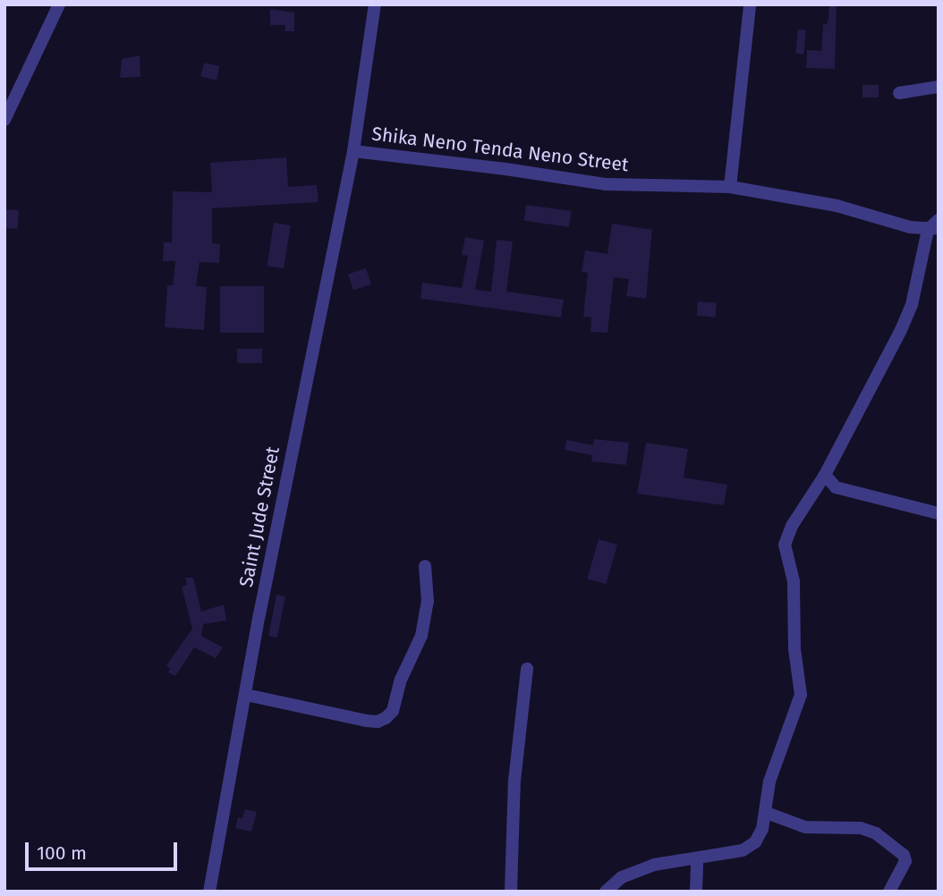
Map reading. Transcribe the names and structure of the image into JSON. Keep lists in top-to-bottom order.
{
  "streets": {
    "street": ["Shika Neno Tenda Neno Street", "Saint Jude Street"]
  },
  "crossings": [
    ["Shika Neno Tenda Neno Street", "Saint Jude Street"]
  ],
  "scale_bar": "100 m"
}
